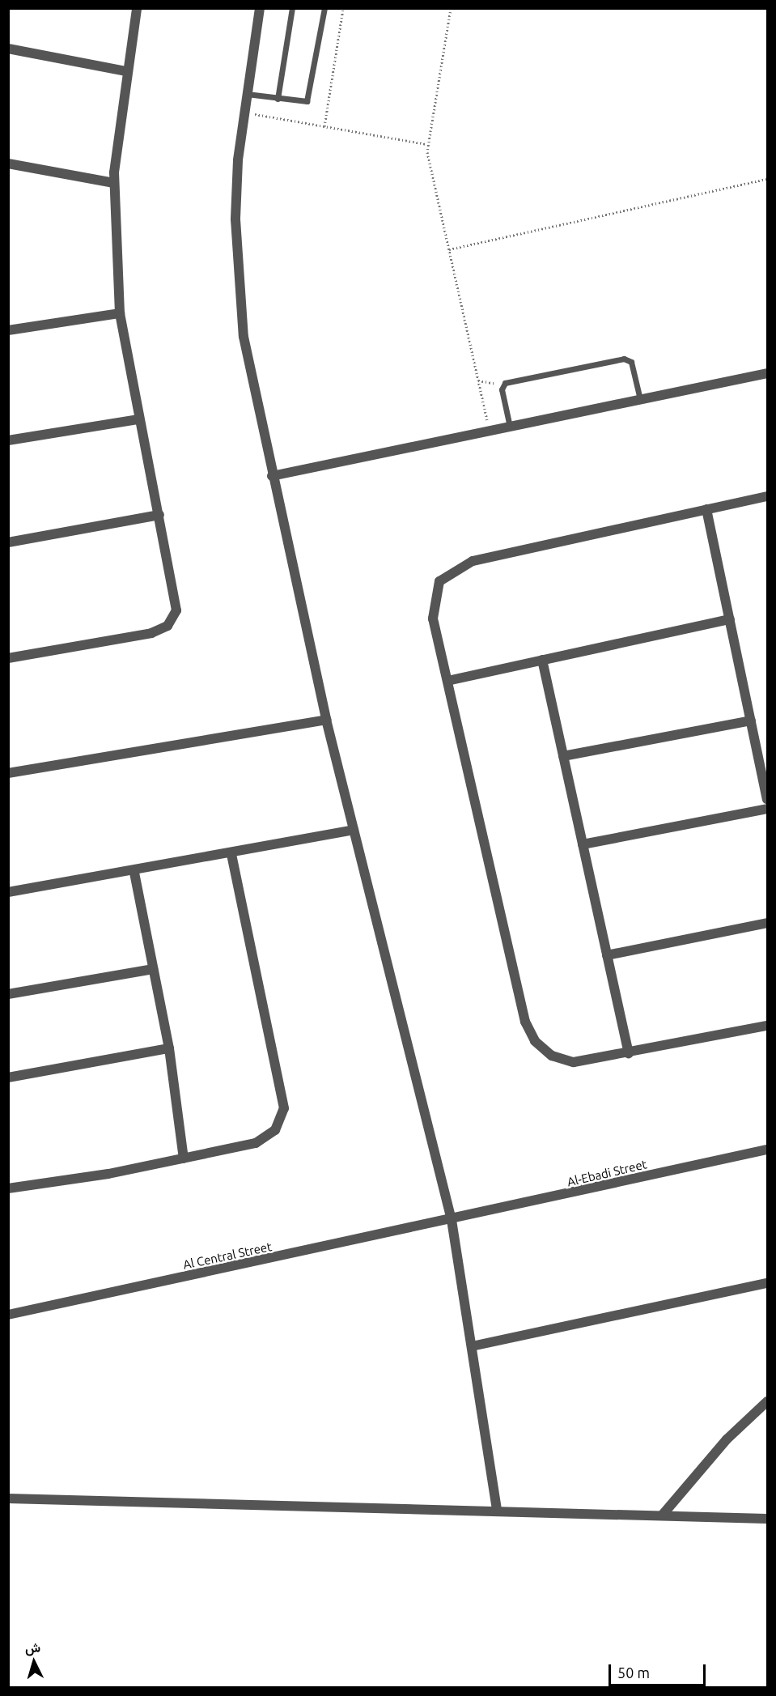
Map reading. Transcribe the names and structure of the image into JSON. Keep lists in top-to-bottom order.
{
  "streets": {
    "street": ["Al-Ebadi Street", "Al Central Street"]
  },
  "crossings": [
    ["Al-Ebadi Street", "Al Central Street"]
  ],
  "scale_bar": "50 m",
  "north": "top"
}
